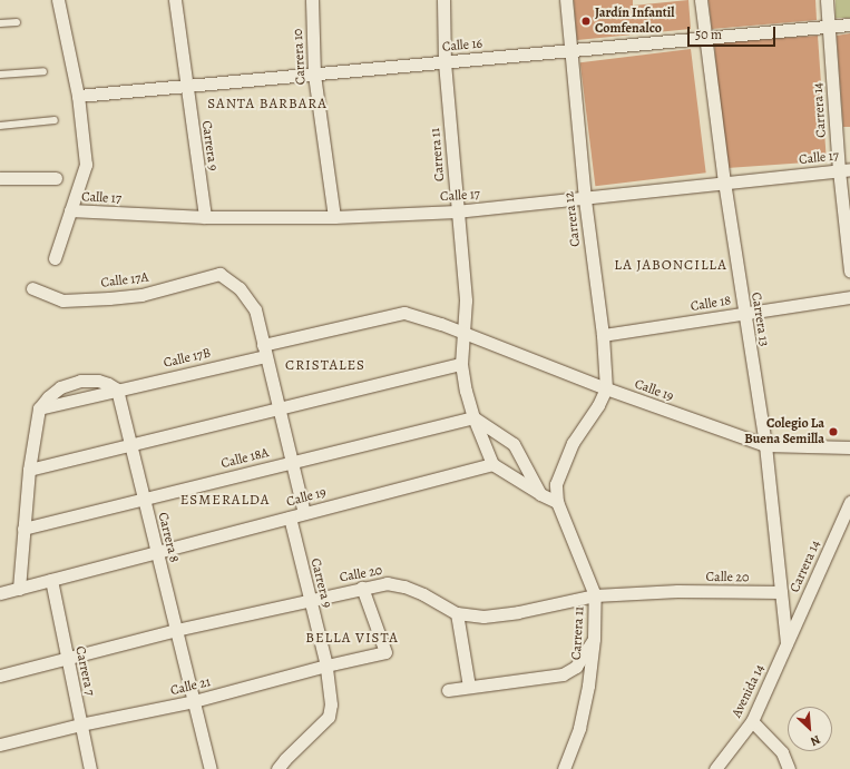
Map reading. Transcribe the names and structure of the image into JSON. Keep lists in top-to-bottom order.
{
  "streets": {
    "street": [
      "Calle 16",
      "Carrera 10",
      "Carrera 14",
      "Carrera 9",
      "Carrera 11",
      "Calle 17",
      "Carrera 12",
      "Calle 17A",
      "Calle 18",
      "Carrera 13",
      "Calle 17B",
      "Calle 19",
      "Calle 18A",
      "Carrera 8",
      "Calle 20",
      "Carrera 7",
      "Calle 21",
      "Avenida 14"
    ]
  },
  "crossings": [
    ["Calle 16", "Carrera 10"],
    ["Calle 16", "Carrera 14"],
    ["Calle 16", "Carrera 9"],
    ["Calle 16", "Carrera 11"],
    ["Calle 16", "Carrera 12"],
    ["Calle 16", "Carrera 13"],
    ["Carrera 10", "Calle 17"],
    ["Carrera 14", "Calle 17"],
    ["Carrera 14", "Carrera 13"],
    ["Carrera 14", "Avenida 14"],
    ["Carrera 9", "Calle 17"],
    ["Carrera 9", "Calle 19"],
    ["Carrera 9", "Calle 20"],
    ["Carrera 9", "Calle 21"],
    ["Carrera 11", "Calle 17"],
    ["Carrera 11", "Calle 19"],
    ["Carrera 11", "Calle 18A"],
    ["Carrera 11", "Calle 20"],
    ["Calle 17", "Carrera 12"],
    ["Calle 17", "Carrera 13"],
    ["Carrera 12", "Calle 18"],
    ["Carrera 12", "Calle 19"],
    ["Calle 17A", "Calle 17B"],
    ["Calle 18", "Carrera 13"],
    ["Carrera 13", "Calle 19"],
    ["Carrera 13", "Calle 20"],
    ["Carrera 13", "Avenida 14"],
    ["Calle 17B", "Calle 19"],
    ["Calle 17B", "Carrera 8"],
    ["Calle 19", "Carrera 8"],
    ["Calle 19", "Carrera 7"],
    ["Calle 18A", "Carrera 8"],
    ["Carrera 8", "Calle 20"],
    ["Carrera 8", "Calle 21"],
    ["Calle 20", "Carrera 7"],
    ["Calle 20", "Calle 21"],
    ["Carrera 7", "Calle 21"]
  ],
  "districts": [
    "SANTA BARBARA",
    "LA JABONCILLA",
    "CRISTALES",
    "ESMERALDA",
    "BELLA VISTA"
  ],
  "places": ["Jardín Infantil Comfenalco", "Colegio La Buena Semilla"],
  "scale_bar": "50 m",
  "north": "bottom right"
}
